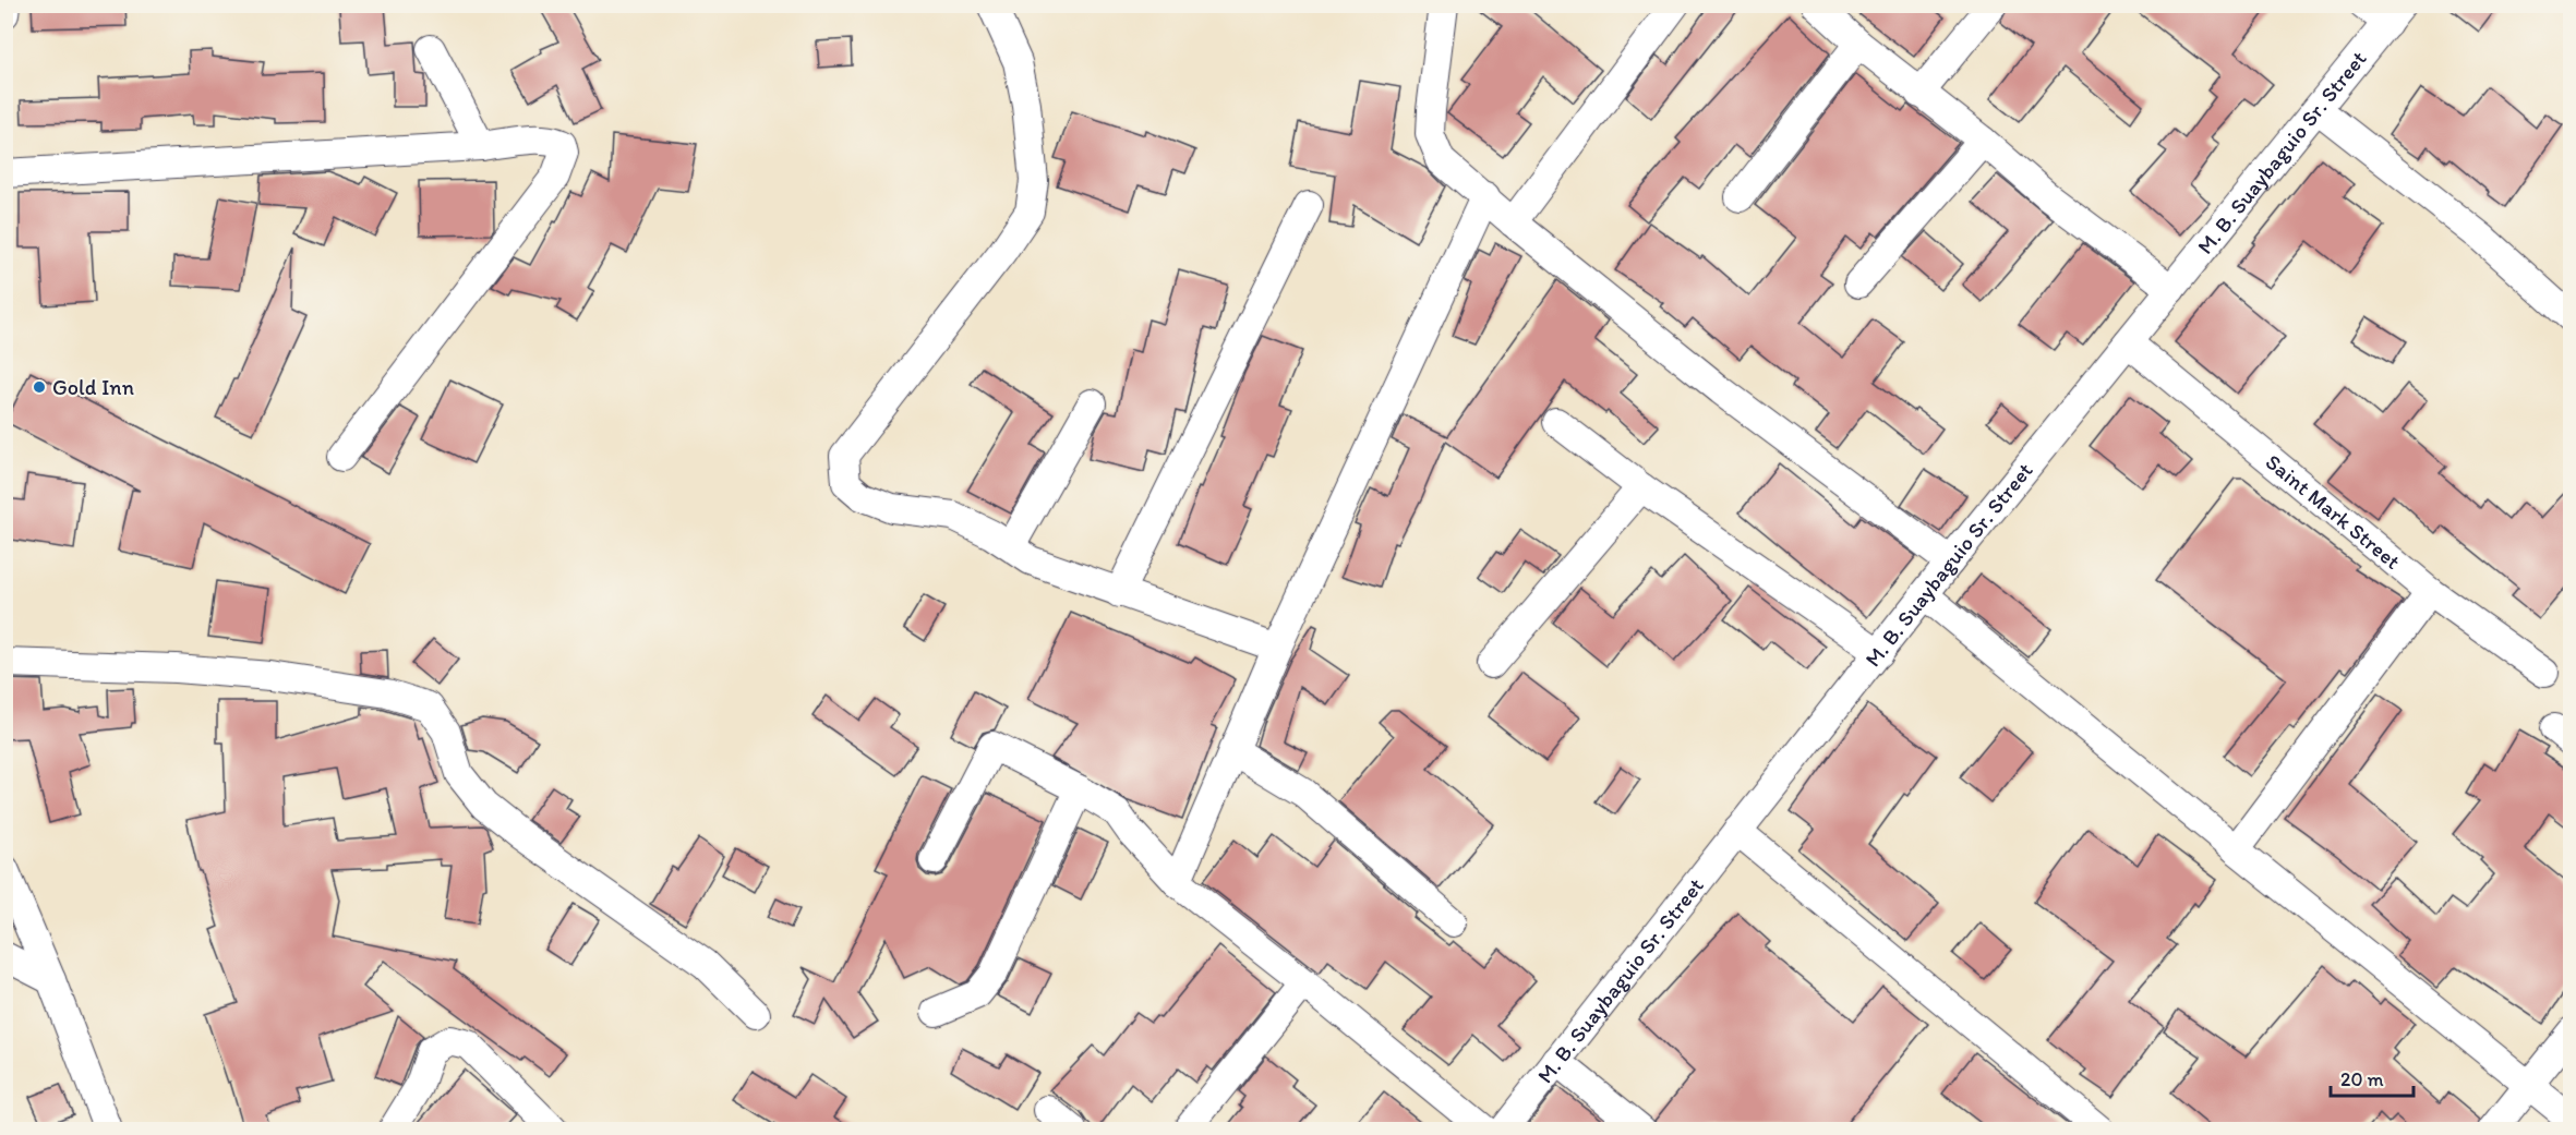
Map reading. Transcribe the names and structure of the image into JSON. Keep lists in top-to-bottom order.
{
  "streets": {
    "street": ["M. B. Suaybaguio Sr. Street", "Saint Mark Street"]
  },
  "crossings": [
    ["M. B. Suaybaguio Sr. Street", "Saint Mark Street"]
  ],
  "places": ["Gold Inn"],
  "scale_bar": "20 m"
}
